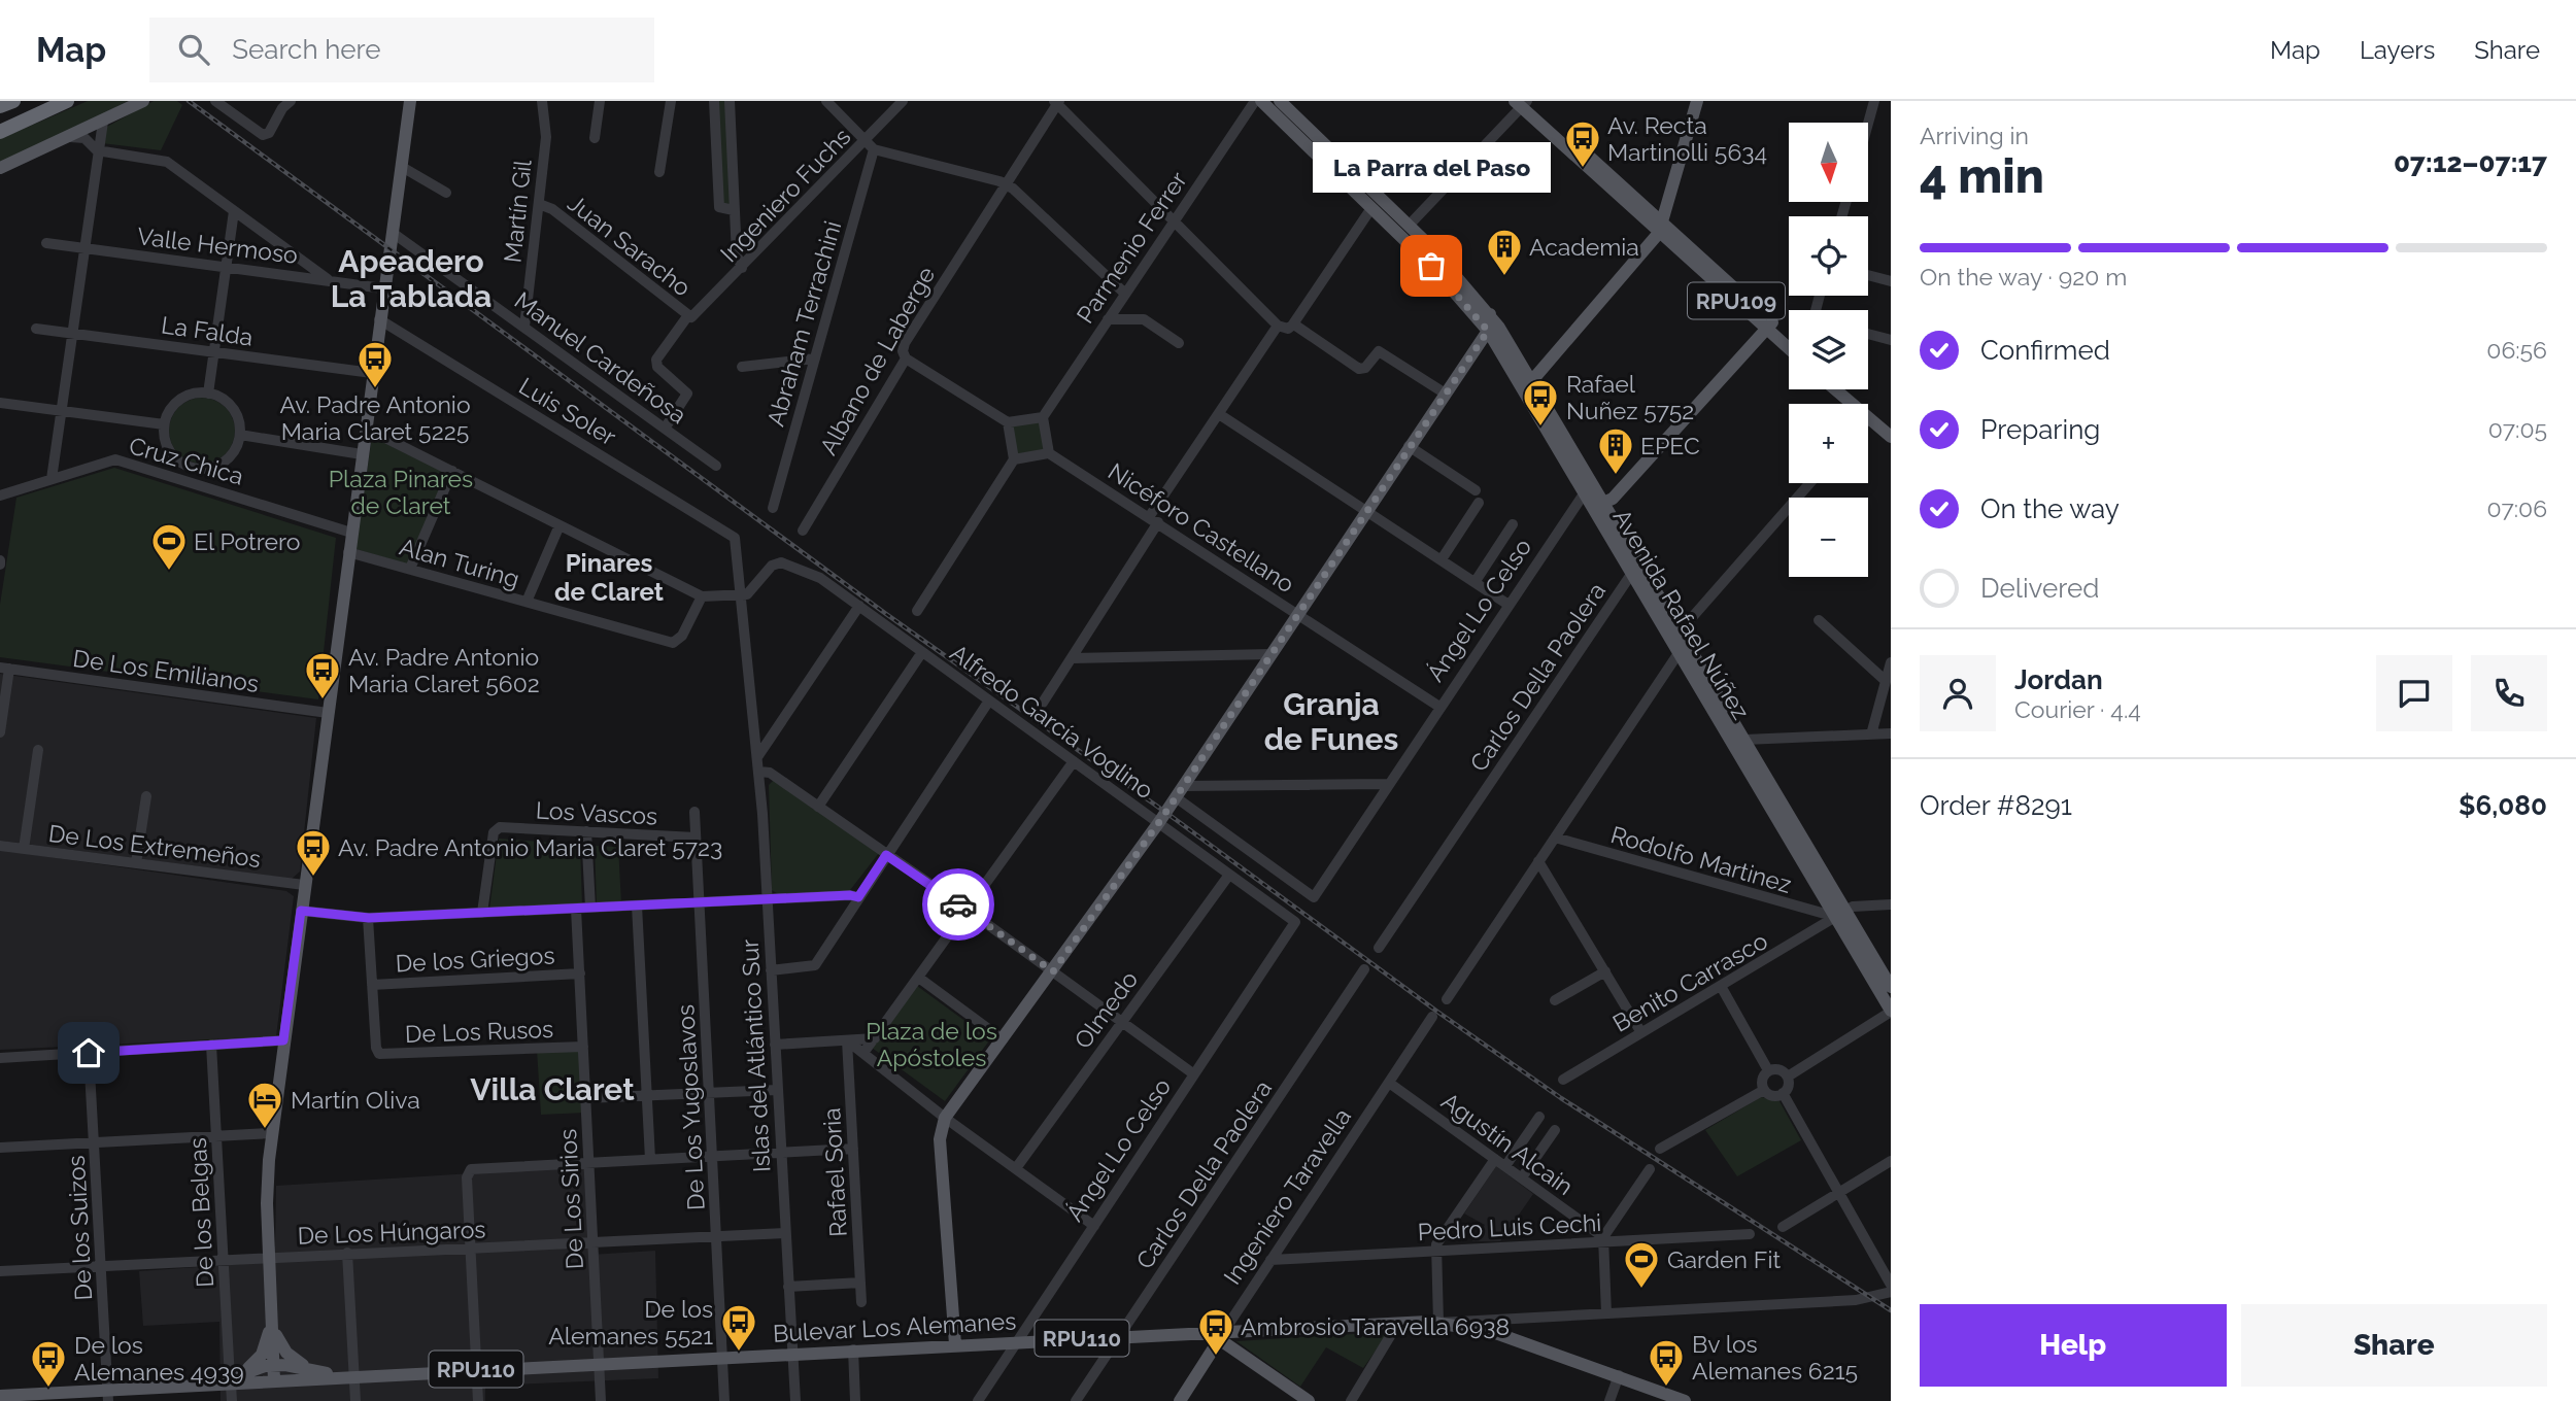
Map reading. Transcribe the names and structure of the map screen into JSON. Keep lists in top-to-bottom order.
{
  "streets": {
    "main road": [
      "RPU109",
      "Avenida Rafael Núñez",
      "Ingeniero Taravella",
      "Bulevar Los Alemanes",
      "RPU110"
    ],
    "street": [
      "Ingeniero Fuchs",
      "Martín Gil",
      "Valle Hermoso",
      "Juan Saracho",
      "Parmenio Ferrer",
      "Abraham Terrachini",
      "La Falda",
      "Manuel Cardeñosa",
      "Albano de Laberge",
      "Luis Soler",
      "Cruz Chica",
      "Nicéforo Castellano",
      "Alan Turing",
      "Ángel Lo Celso",
      "De Los Emilianos",
      "Carlos Della Paolera",
      "Alfredo García Voglino",
      "Los Vascos",
      "De Los Extremeños",
      "Rodolfo Martinez",
      "De los Griegos",
      "Benito Carrasco",
      "Olmedo",
      "De Los Rusos",
      "Islas del Atlántico Sur",
      "De Los Yugoslavos",
      "Agustín Alcain",
      "Rafael Soria",
      "De Los Sirios",
      "De los Belgas",
      "Pedro Luis Cechi",
      "De los Suizos",
      "De Los Húngaros"
    ]
  },
  "crossings": [
    ["Ingeniero Fuchs", "Juan Saracho"],
    ["Ingeniero Fuchs", "Manuel Cardeñosa"],
    ["Martín Gil", "Juan Saracho"],
    ["Martín Gil", "Manuel Cardeñosa"],
    ["Luis Soler", "Islas del Atlántico Sur"],
    ["Nicéforo Castellano", "Ángel Lo Celso"],
    ["Ángel Lo Celso", "Avenida Rafael Núñez"],
    ["Ángel Lo Celso", "Alfredo García Voglino"],
    ["Ángel Lo Celso", "Bulevar Los Alemanes"],
    ["Avenida Rafael Núñez", "Carlos Della Paolera"],
    ["Avenida Rafael Núñez", "Rodolfo Martinez"],
    ["Avenida Rafael Núñez", "Benito Carrasco"],
    ["Carlos Della Paolera", "Bulevar Los Alemanes"],
    ["Alfredo García Voglino", "Olmedo"],
    ["Alfredo García Voglino", "Islas del Atlántico Sur"],
    ["Los Vascos", "De Los Yugoslavos"],
    ["Rodolfo Martinez", "Benito Carrasco"],
    ["De los Griegos", "De Los Rusos"],
    ["De los Griegos", "De Los Sirios"],
    ["De Los Rusos", "De Los Sirios"],
    ["Islas del Atlántico Sur", "De Los Húngaros"],
    ["Islas del Atlántico Sur", "Bulevar Los Alemanes"],
    ["De Los Yugoslavos", "De Los Húngaros"],
    ["De Los Yugoslavos", "Bulevar Los Alemanes"],
    ["Agustín Alcain", "Ingeniero Taravella"],
    ["Agustín Alcain", "Pedro Luis Cechi"],
    ["Ingeniero Taravella", "Pedro Luis Cechi"],
    ["Ingeniero Taravella", "Bulevar Los Alemanes"],
    ["De Los Sirios", "De Los Húngaros"],
    ["De Los Sirios", "Bulevar Los Alemanes"],
    ["De los Belgas", "De Los Húngaros"],
    ["De los Belgas", "Bulevar Los Alemanes"],
    ["De los Suizos", "De Los Húngaros"],
    ["De los Suizos", "Bulevar Los Alemanes"]
  ],
  "districts": [
    "Apeadero La Tablada",
    "Pinares de Claret",
    "Granja de Funes",
    "Villa Claret"
  ],
  "parks": ["Plaza Pinares de Claret", "Plaza de los Apóstoles"],
  "places": {
    "bus stop": [
      "Av. Recta Martinolli 5634",
      "Av. Padre Antonio Maria Claret 5225",
      "Rafael Nuñez 5752",
      "Av. Padre Antonio Maria Claret 5602",
      "Av. Padre Antonio Maria Claret 5723",
      "De los Alemanes 5521",
      "Ambrosio Taravella 6938",
      "Bv los Alemanes 6215",
      "De los Alemanes 4939"
    ],
    "other": ["La Parra del Paso"],
    "building": ["Academia", "EPEC"],
    "sports": ["El Potrero", "Garden Fit"],
    "hotel": ["Martín Oliva"]
  },
  "north": "bottom",
  "page": {
    "header": "Map",
    "search": "Search here",
    "nav": ["Map", "Layers", "Share"],
    "heading": ["4 min", "Arriving in", "07:12–07:17"],
    "panel": [
      "Jordan",
      "Courier · 4.4",
      "Order #8291",
      "$6,080"
    ],
    "map_buttons": ["+", "−"],
    "bubble": "La Parra del Paso",
    "bar": "On the way · 920 m",
    "list": [
      ["Confirmed", "06:56"],
      ["Preparing", "07:05"],
      ["On the way", "07:06"],
      "Delivered"
    ],
    "buttons": ["Help", "Share"]
  }
}
